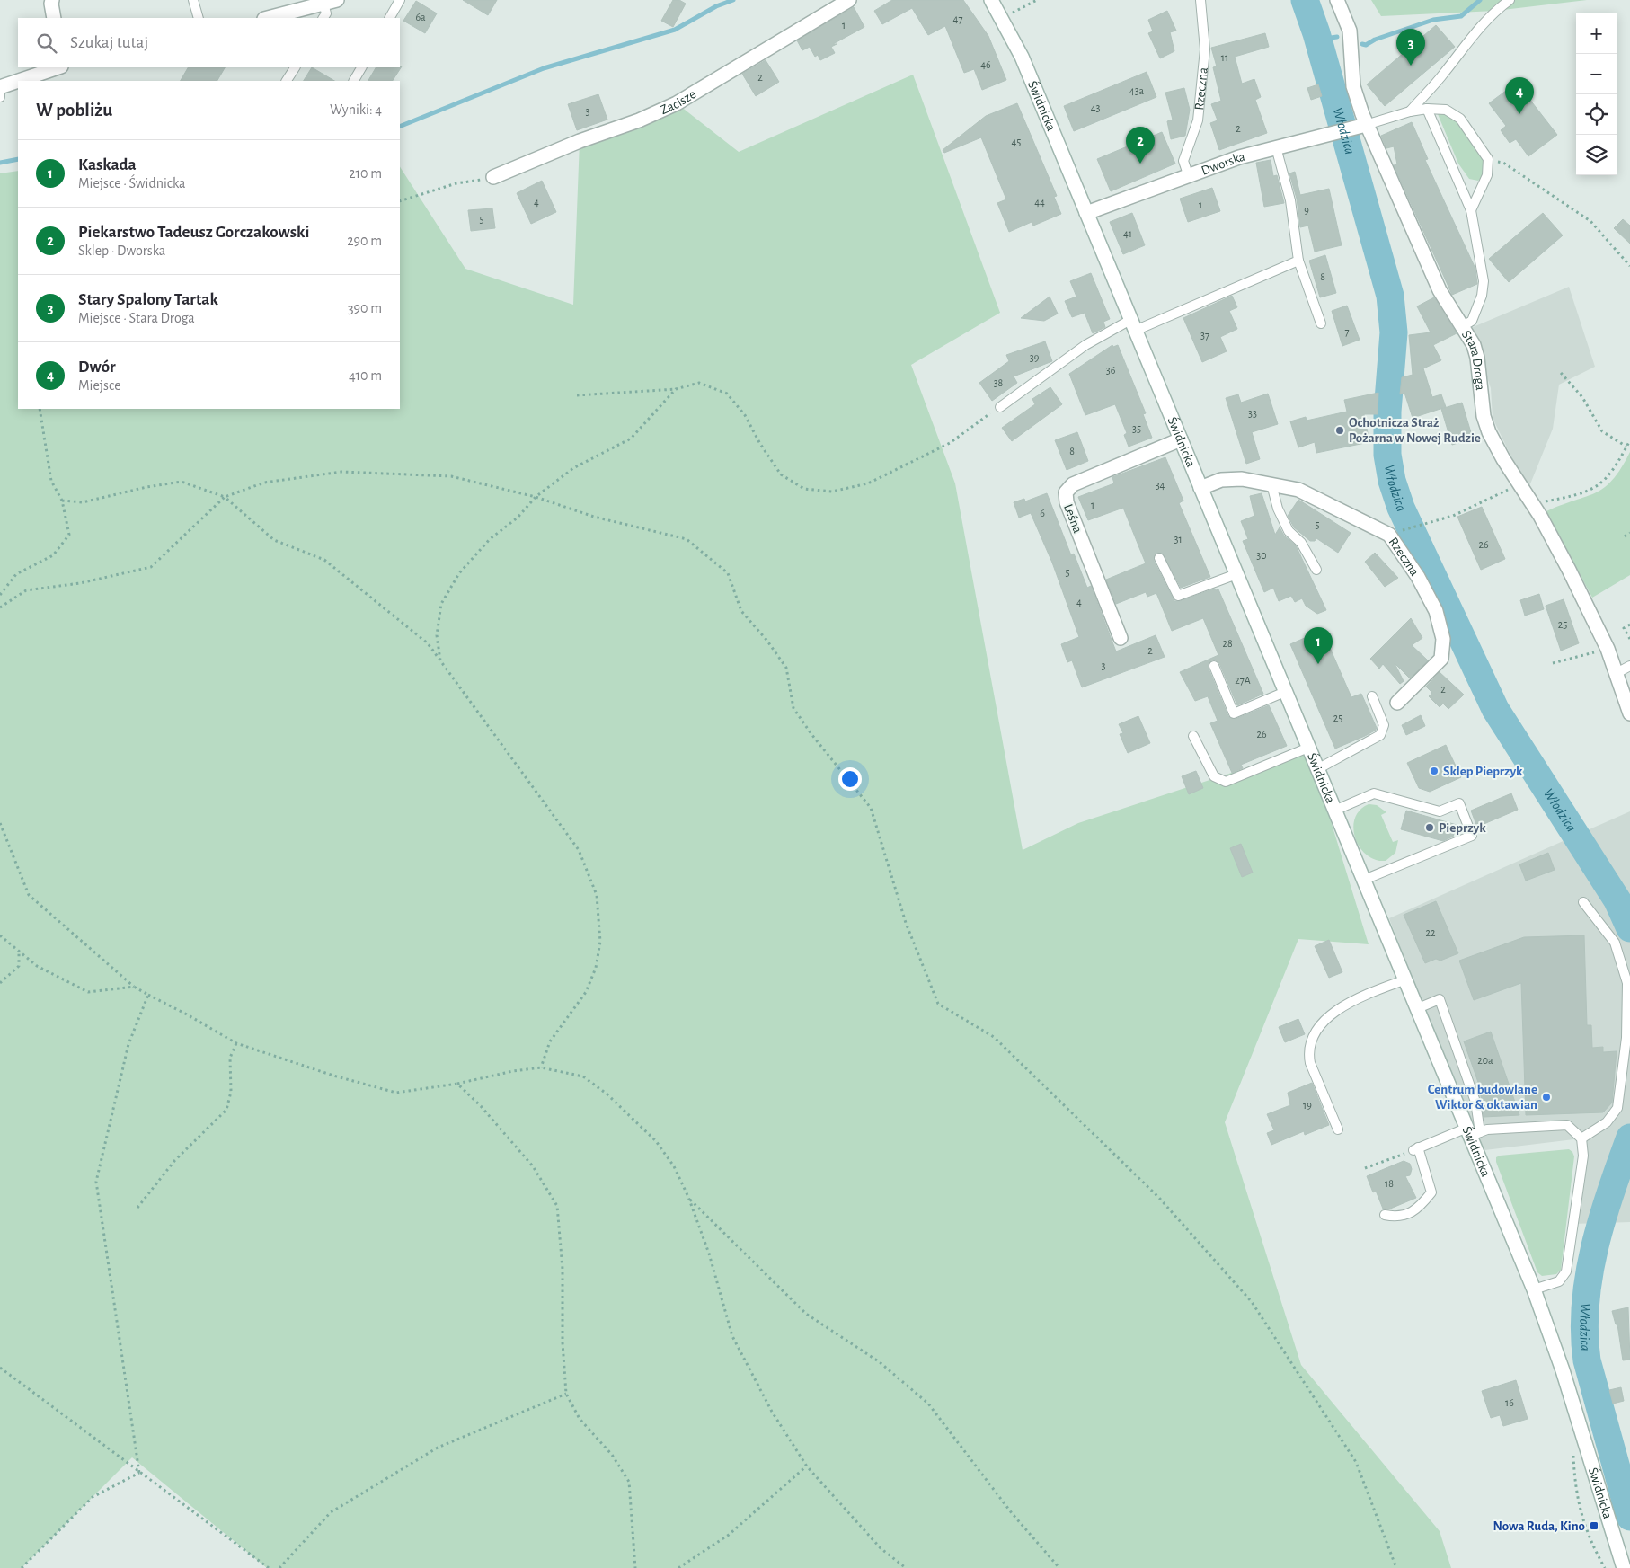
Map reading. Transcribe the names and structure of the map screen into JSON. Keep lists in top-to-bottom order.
{
  "streets": {
    "street": [
      "Rzeczna",
      "Zacisze",
      "Świdnicka",
      "Dworska",
      "Stara Droga",
      "Leśna"
    ]
  },
  "crossings": [
    ["Rzeczna", "Świdnicka"],
    ["Rzeczna", "Dworska"],
    ["Świdnicka", "Dworska"],
    ["Świdnicka", "Leśna"],
    ["Dworska", "Stara Droga"]
  ],
  "water": ["Włodzica"],
  "places": {
    "other": [
      "Ochotnicza Straż Pożarna w Nowej Rudzie",
      "Sklep Pieprzyk",
      "Pieprzyk",
      "Centrum budowlane Wiktor & oktawian"
    ],
    "transit": ["Nowa Ruda, Kino"]
  },
  "house_numbers": [
    "6a",
    "47",
    "1",
    "11",
    "46",
    "2",
    "43a",
    "43",
    "3",
    "2",
    "45",
    "4",
    "44",
    "1",
    "9",
    "5",
    "41",
    "8",
    "7",
    "37",
    "39",
    "36",
    "38",
    "33",
    "35",
    "8",
    "34",
    "1",
    "6",
    "5",
    "31",
    "26",
    "30",
    "5",
    "4",
    "25",
    "28",
    "2",
    "3",
    "27A",
    "2",
    "25",
    "26",
    "22",
    "20a",
    "19",
    "18",
    "16"
  ],
  "page": {
    "map_buttons": ["+", "−"],
    "search": "Szukaj tutaj",
    "pins": [
      "3",
      "4",
      "2",
      "1"
    ],
    "heading": ["W pobliżu", "Wyniki: 4"],
    "list": [
      {
        "mark": "1",
        "name": "Kaskada",
        "note": "Miejsce · Świdnicka",
        "value": "210 m"
      },
      {
        "mark": "2",
        "name": "Piekarstwo Tadeusz Gorczakowski",
        "note": "Sklep · Dworska",
        "value": "290 m"
      },
      {
        "mark": "3",
        "name": "Stary Spalony Tartak",
        "note": "Miejsce · Stara Droga",
        "value": "390 m"
      },
      {
        "mark": "4",
        "name": "Dwór",
        "note": "Miejsce",
        "value": "410 m"
      }
    ]
  }
}
